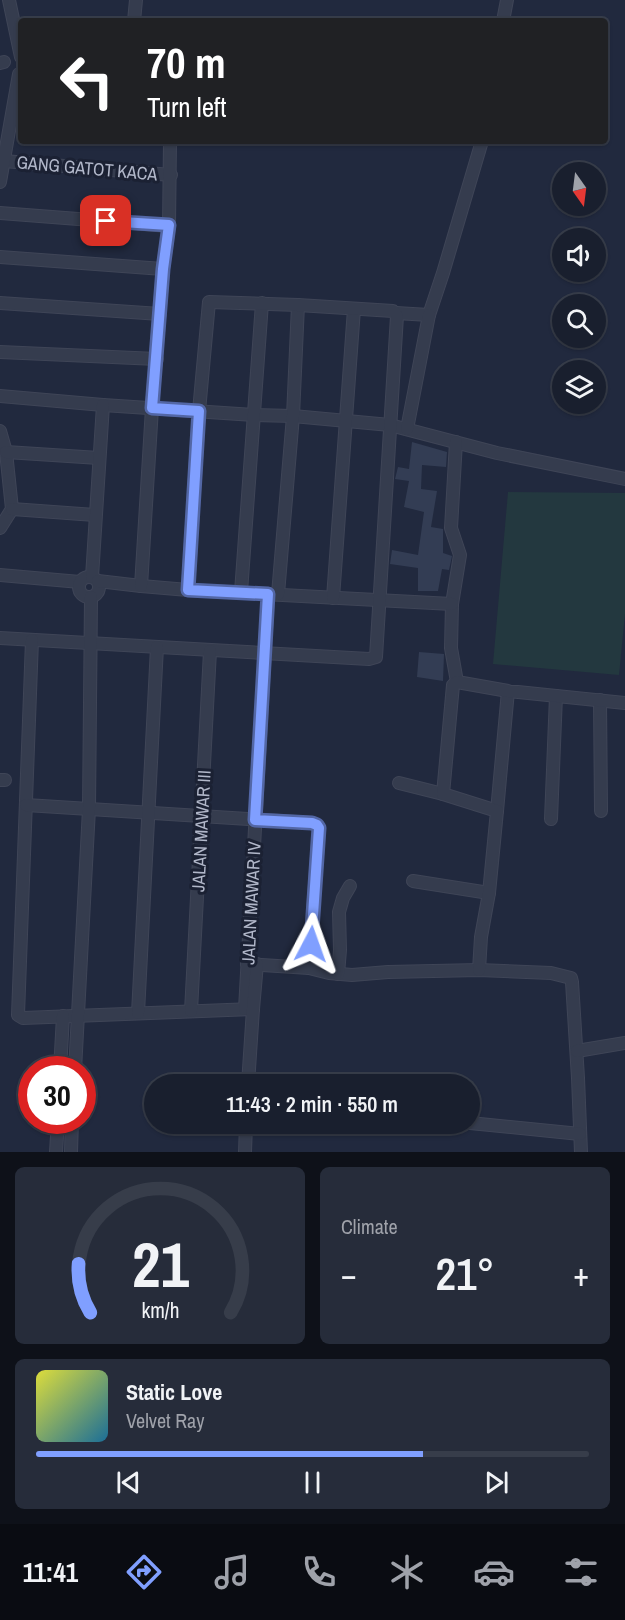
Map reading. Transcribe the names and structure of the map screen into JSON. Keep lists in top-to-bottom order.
{
  "streets": {
    "street": ["GANG GATOT KACA", "JALAN MAWAR III", "JALAN MAWAR IV"]
  },
  "north": "bottom",
  "page": {
    "turn": ["70 m", "Turn left"],
    "limit": "30",
    "trip": "11:43 · 2 min · 550 m",
    "tile": "Climate",
    "heat": ["−", "21°", "+"],
    "song": ["Static Love", "Velvet Ray"],
    "tabs": "11:41",
    "gauge": ["21", "km/h"]
  }
}
